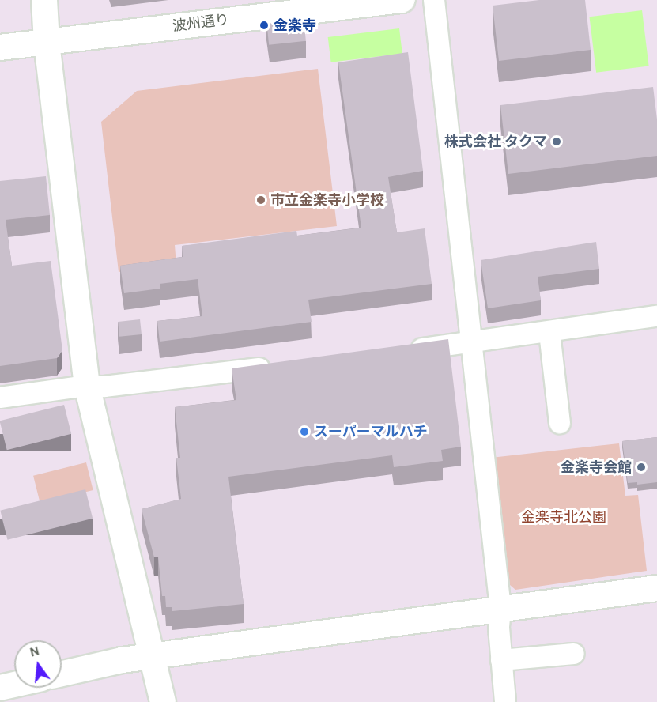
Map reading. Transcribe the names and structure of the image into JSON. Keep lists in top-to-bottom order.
{
  "streets": {
    "street": ["波州通り"]
  },
  "parks": ["金楽寺北公園"],
  "places": [
    "金楽寺",
    "株式会社 タクマ",
    "市立金楽寺小学校",
    "スーパーマルハチ",
    "金楽寺会館"
  ],
  "north": "top"
}
